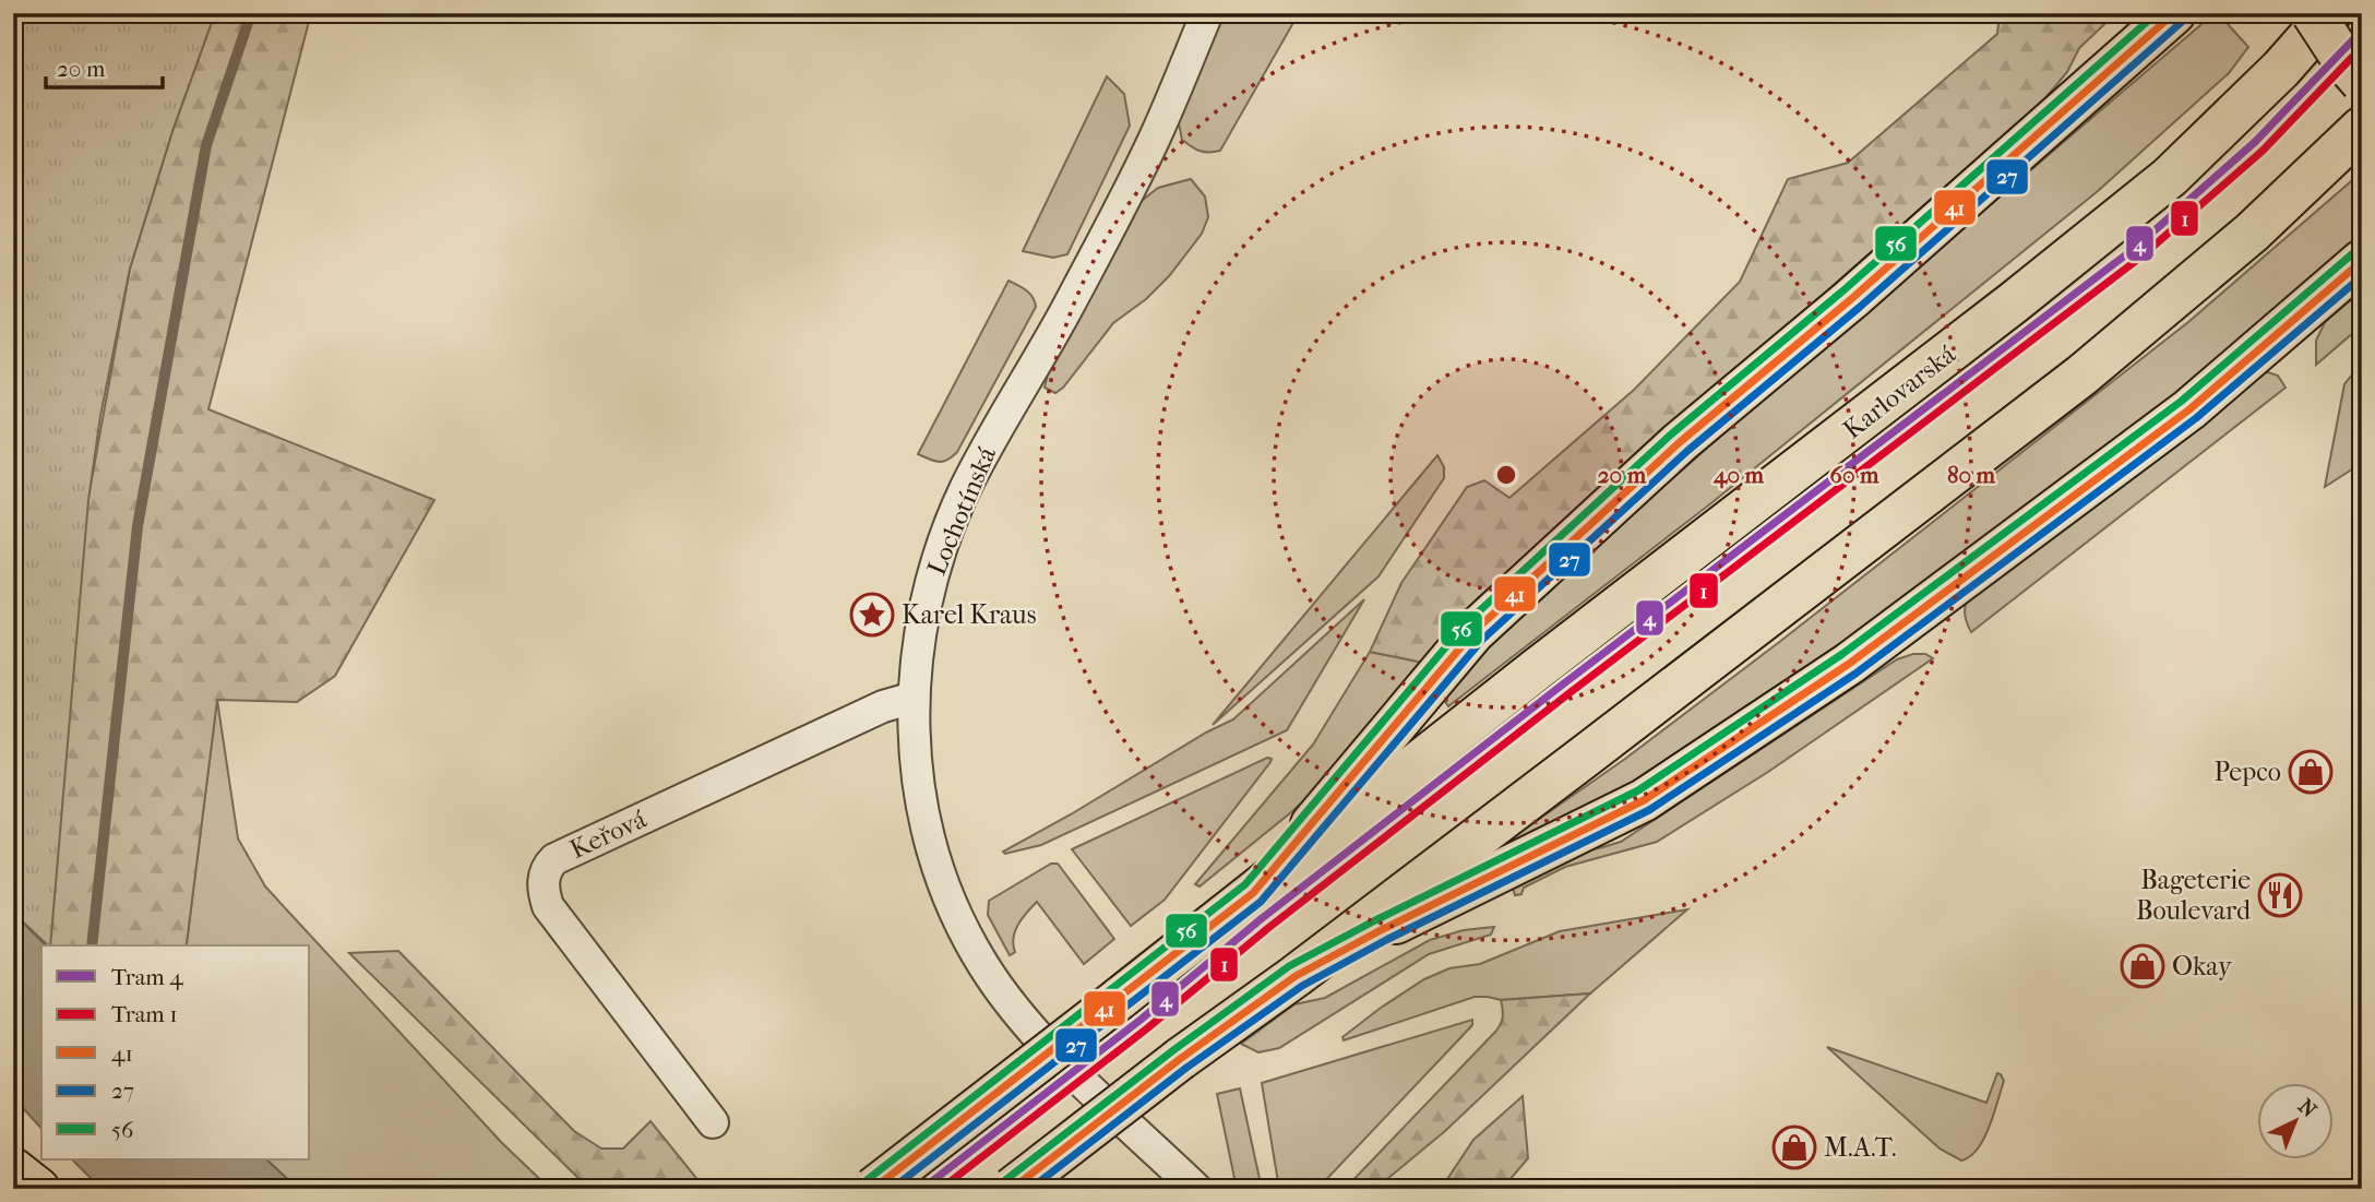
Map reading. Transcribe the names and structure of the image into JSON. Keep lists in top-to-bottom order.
{
  "streets": {
    "main road": ["Karlovarská"],
    "street": ["Lochotínská", "Keřová"]
  },
  "crossings": [
    ["Lochotínská", "Keřová"]
  ],
  "places": {
    "place": ["Karel Kraus"],
    "shop": ["Pepco", "Okay", "M.A.T."],
    "restaurant": ["Bageterie Boulevard"]
  },
  "lines": [
    "transit line 41",
    "transit line 56",
    "transit line 27",
    "tram line 4",
    "tram line 1"
  ],
  "legend": [
    "Tram 4",
    "Tram 1",
    "41",
    "27",
    "56"
  ],
  "scale_bar": "20 m",
  "north": "top right",
  "rings": [
    "20 m",
    "40 m",
    "60 m",
    "80 m"
  ]
}
